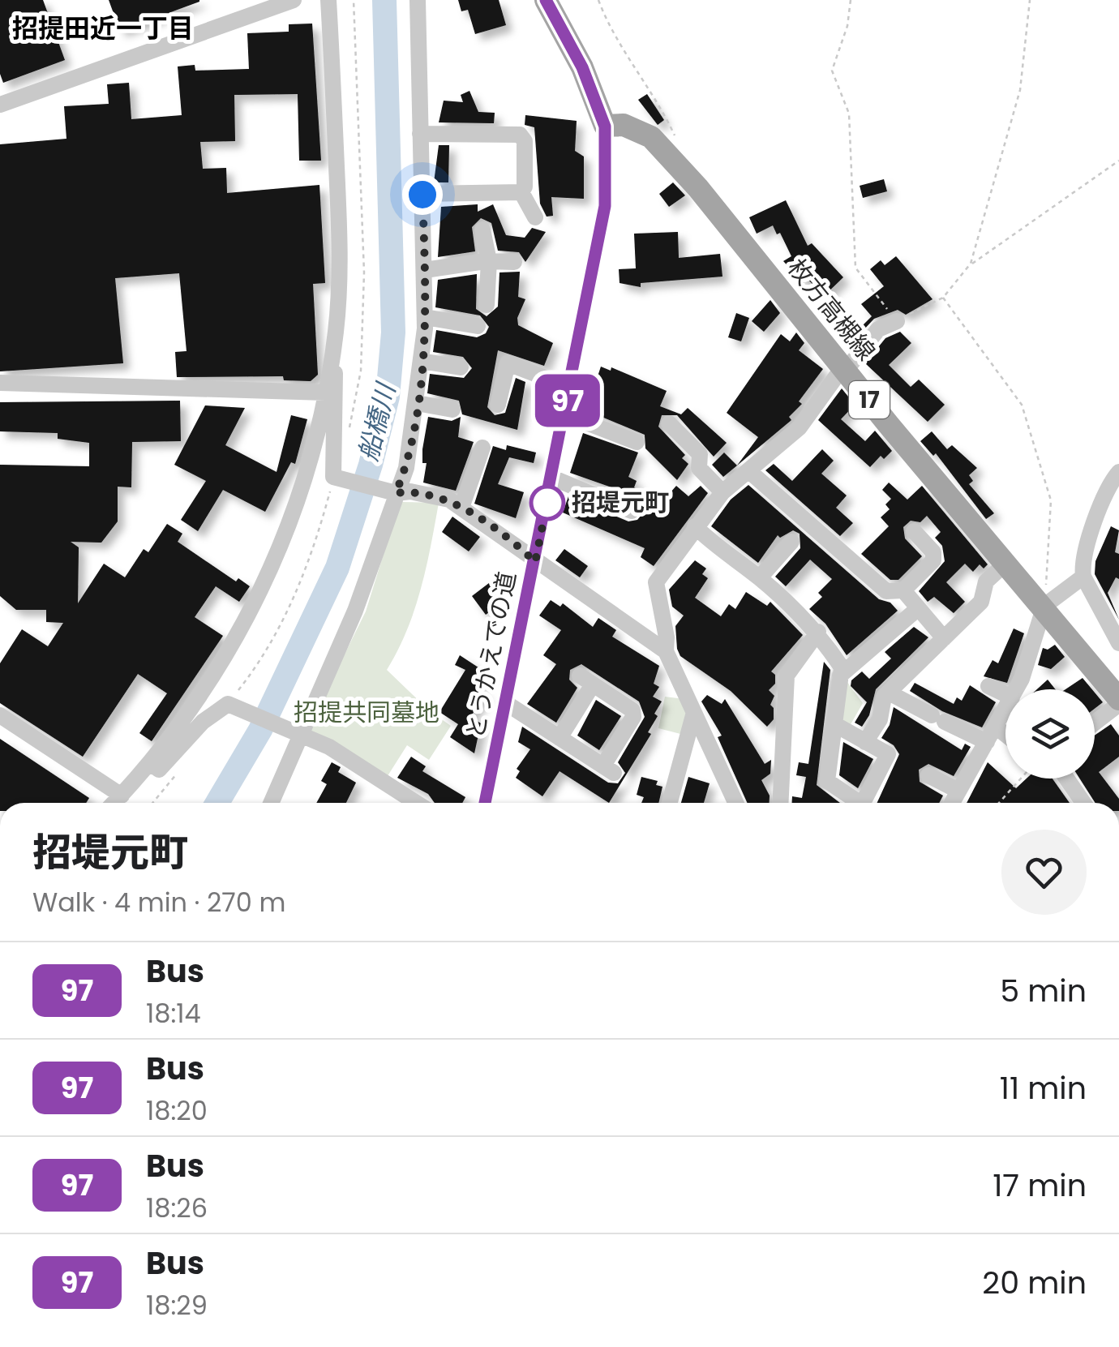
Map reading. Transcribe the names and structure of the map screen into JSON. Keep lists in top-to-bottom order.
{
  "streets": {
    "main road": ["枚方高槻線", "17"],
    "street": ["とうかえでの道"]
  },
  "crossings": [
    ["枚方高槻線", "とうかえでの道"]
  ],
  "districts": ["招提田近一丁目"],
  "water": ["船橋川"],
  "parks": ["招提共同墓地"],
  "places": ["招堤元町"],
  "lines": ["bus line 97"],
  "page": {
    "on_map": "97",
    "heading": ["招堤元町", "Walk · 4 min · 270 m"],
    "list": [
      {
        "mark": "97",
        "name": "Bus",
        "note": "18:14",
        "value": "5 min"
      },
      {
        "mark": "97",
        "name": "Bus",
        "note": "18:20",
        "value": "11 min"
      },
      {
        "mark": "97",
        "name": "Bus",
        "note": "18:26",
        "value": "17 min"
      },
      {
        "mark": "97",
        "name": "Bus",
        "note": "18:29",
        "value": "20 min"
      }
    ]
  }
}
